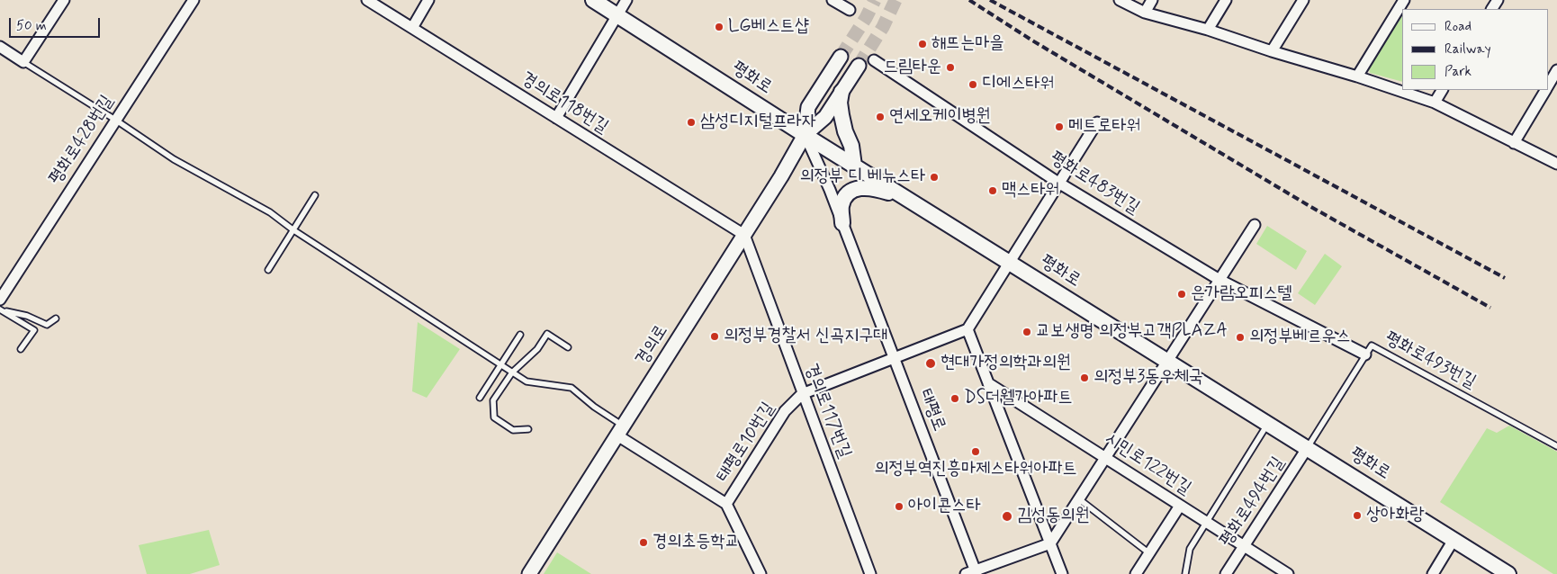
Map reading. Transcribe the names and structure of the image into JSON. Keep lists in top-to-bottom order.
{
  "streets": {
    "main road": ["평화로"],
    "street": [
      "경의로118번길",
      "평화로428번길",
      "평화로483번길",
      "경의로",
      "태평로",
      "경의로117번길",
      "태평로10번길",
      "시민로122번길",
      "평화로494번길"
    ],
    "lane": ["평화로493번길"]
  },
  "crossings": [
    ["평화로", "경의로"],
    ["평화로", "평화로493번길"],
    ["평화로", "태평로"],
    ["평화로", "평화로494번길"],
    ["경의로118번길", "경의로"],
    ["경의로118번길", "경의로117번길"],
    ["평화로483번길", "평화로493번길"],
    ["경의로", "태평로"],
    ["경의로", "경의로117번길"],
    ["평화로493번길", "평화로494번길"],
    ["태평로", "태평로10번길"],
    ["경의로117번길", "태평로10번길"],
    ["시민로122번길", "평화로494번길"]
  ],
  "places": [
    "LG베스트샵",
    "해뜨는마을",
    "드림타운",
    "디에스타워",
    "연세오케이병원",
    "삼성디지털프라자",
    "메트로타워",
    "의정부 디 베뉴스타",
    "맥스타워",
    "은가람오피스텔",
    "교보생명 의정부고객PLAZA",
    "의정부경찰서 신곡지구대",
    "의정부베르우스",
    "현대가정의학과의원",
    "의정부3동우체국",
    "DS더웰가아파트",
    "의정부역진흥마제스타워아파트",
    "아이콘스타",
    "상아화랑",
    "김성동의원",
    "경의초등학교"
  ],
  "legend": ["Road", "Railway", "Park"],
  "scale_bar": "50 m"
}
